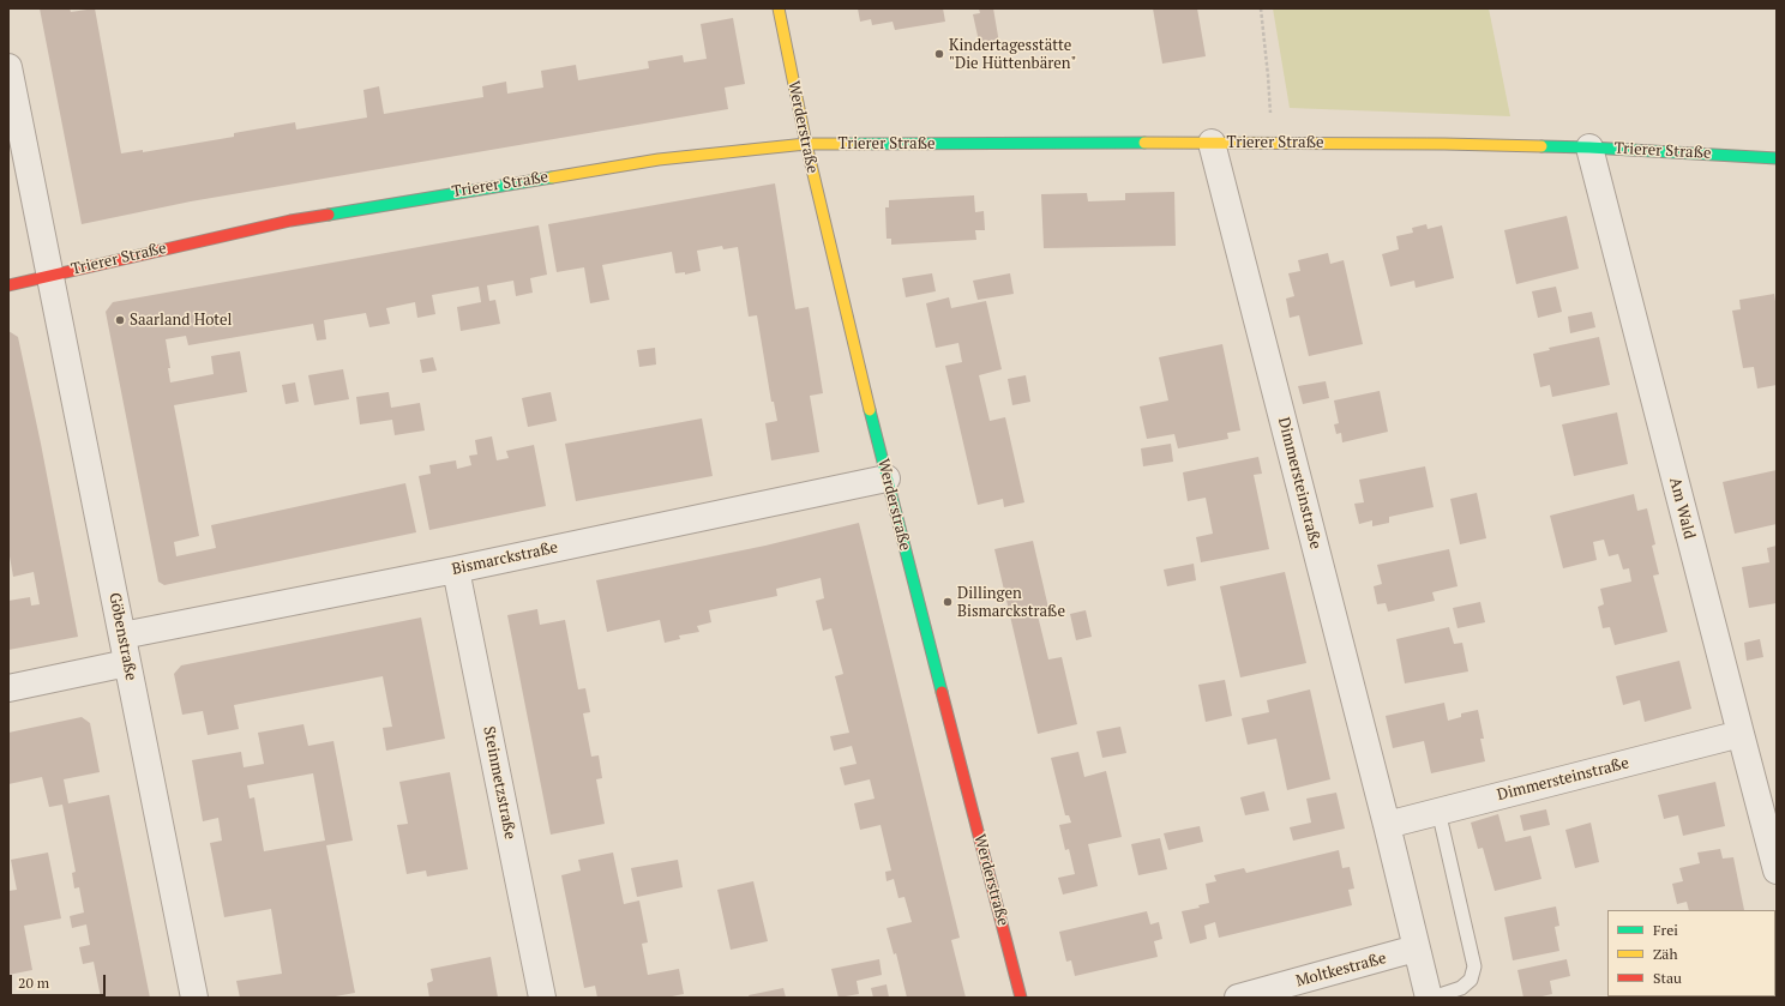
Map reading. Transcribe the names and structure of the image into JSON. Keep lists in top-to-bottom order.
{
  "streets": {
    "street": [
      "Werderstraße",
      "Trierer Straße",
      "Dimmersteinstraße",
      "Am Wald",
      "Bismarckstraße",
      "Göbenstraße",
      "Steinmetzstraße",
      "Moltkestraße"
    ]
  },
  "crossings": [
    ["Werderstraße", "Trierer Straße"],
    ["Werderstraße", "Bismarckstraße"],
    ["Trierer Straße", "Dimmersteinstraße"],
    ["Trierer Straße", "Am Wald"],
    ["Trierer Straße", "Göbenstraße"],
    ["Dimmersteinstraße", "Am Wald"],
    ["Dimmersteinstraße", "Moltkestraße"],
    ["Bismarckstraße", "Göbenstraße"],
    ["Bismarckstraße", "Steinmetzstraße"]
  ],
  "places": ["Kindertagesstätte \"Die Hüttenbären\"", "Saarland Hotel", "Dillingen Bismarckstraße"],
  "legend": ["Frei", "Zäh", "Stau"],
  "scale_bar": "20 m"
}
